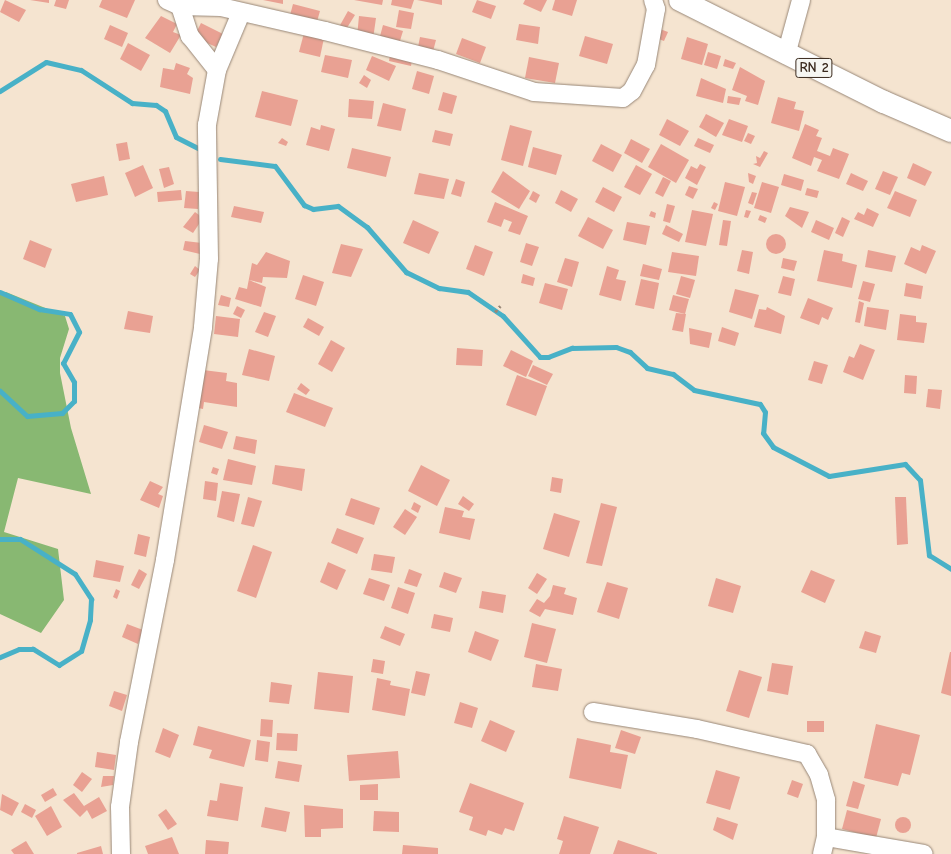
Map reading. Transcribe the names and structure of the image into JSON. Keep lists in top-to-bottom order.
{
  "streets": {
    "main road": ["RN 2"]
  }
}
